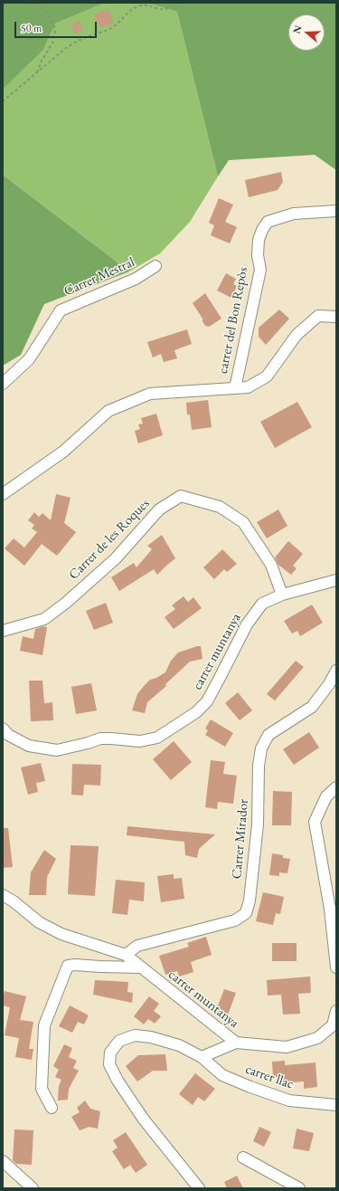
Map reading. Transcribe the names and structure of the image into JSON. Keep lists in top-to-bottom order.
{
  "streets": {
    "street": [
      "Carrer Mestral",
      "carrer del Bon Repòs",
      "Carrer de les Roques",
      "carrer muntanya",
      "Carrer Mirador",
      "carrer llac"
    ]
  },
  "crossings": [
    ["Carrer de les Roques", "carrer muntanya"],
    ["carrer muntanya", "Carrer Mirador"],
    ["carrer muntanya", "carrer llac"]
  ],
  "scale_bar": "50 m",
  "north": "left"
}
